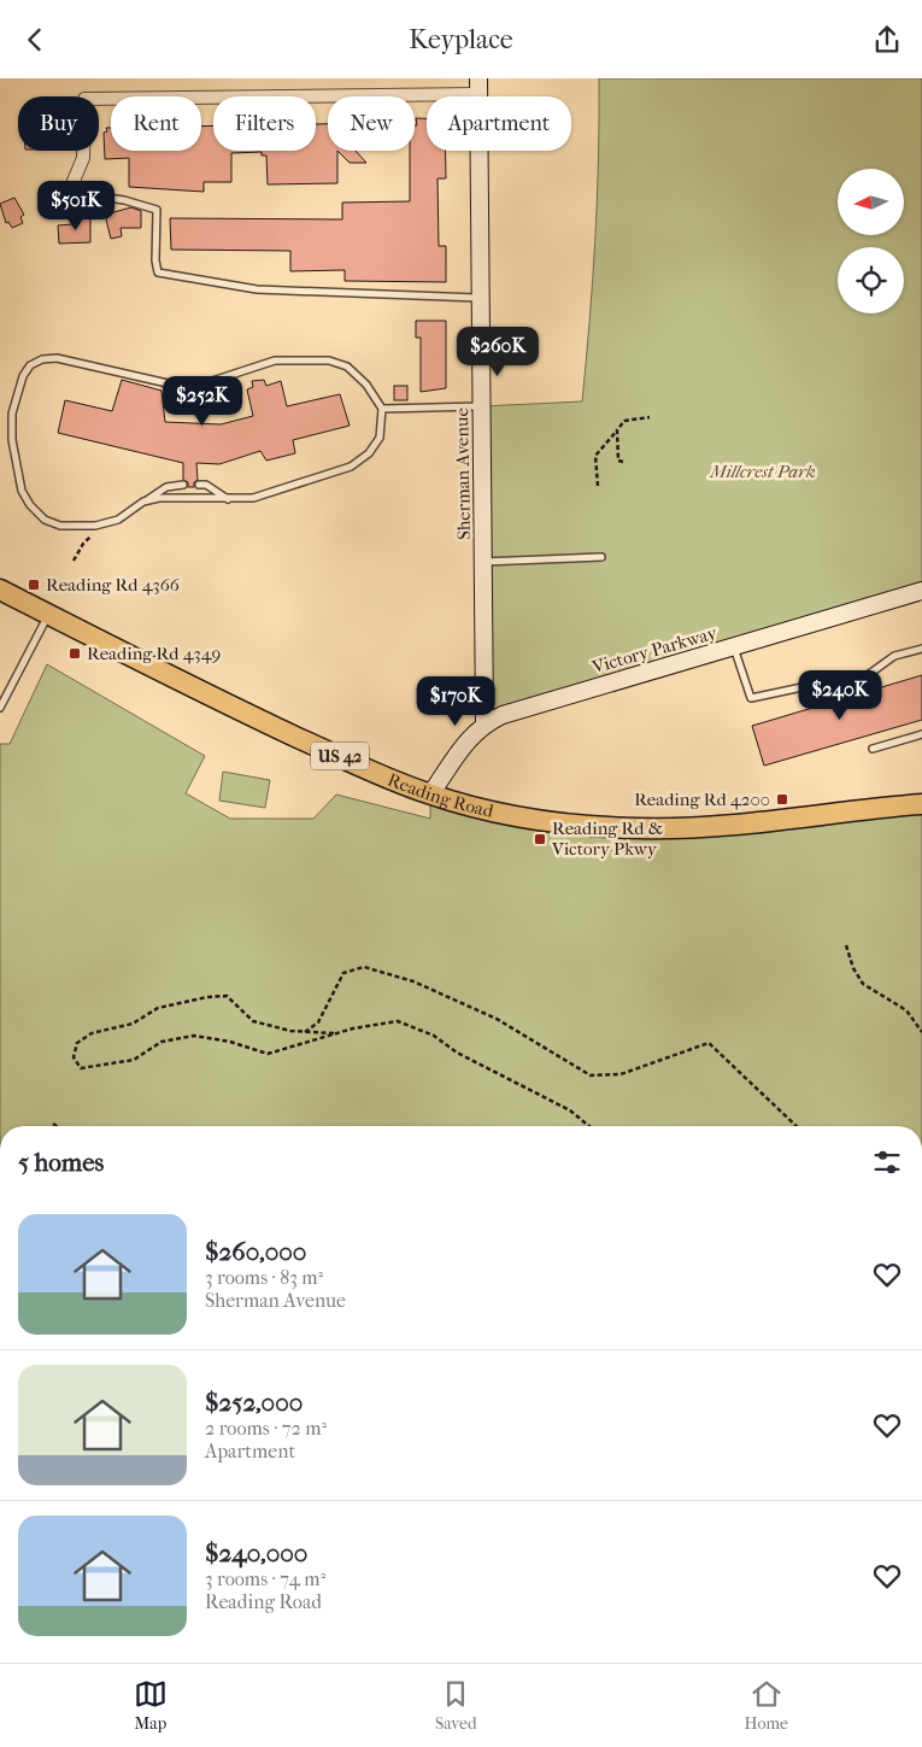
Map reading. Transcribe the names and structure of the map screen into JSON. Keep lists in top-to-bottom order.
{
  "streets": {
    "main road": ["US 42", "Reading Road"],
    "street": ["Sherman Avenue", "Victory Parkway"]
  },
  "crossings": [
    ["Sherman Avenue", "Victory Parkway"],
    ["Victory Parkway", "Reading Road"]
  ],
  "parks": ["Millcrest Park"],
  "places": {
    "transit": [
      "Reading Rd 4366",
      "Reading Rd 4349",
      "Reading Rd 4200",
      "Reading Rd & Victory Pkwy"
    ]
  },
  "north": "left",
  "page": {
    "header": "Keyplace",
    "chip": [
      "Buy",
      "Rent",
      "Filters",
      "New",
      "Apartment"
    ],
    "price": [
      "$501K",
      "$260K",
      "$252K",
      "$240K",
      "$170K"
    ],
    "heading": "5 homes",
    "list": [
      {
        "name": "$260,000",
        "note": "3 rooms · 83 m² · Sherman Avenue"
      },
      {
        "name": "$252,000",
        "note": "2 rooms · 72 m² · Apartment"
      },
      {
        "name": "$240,000",
        "note": "3 rooms · 74 m² · Reading Road"
      }
    ],
    "tabs": ["Map", "Saved", "Home"]
  }
}
